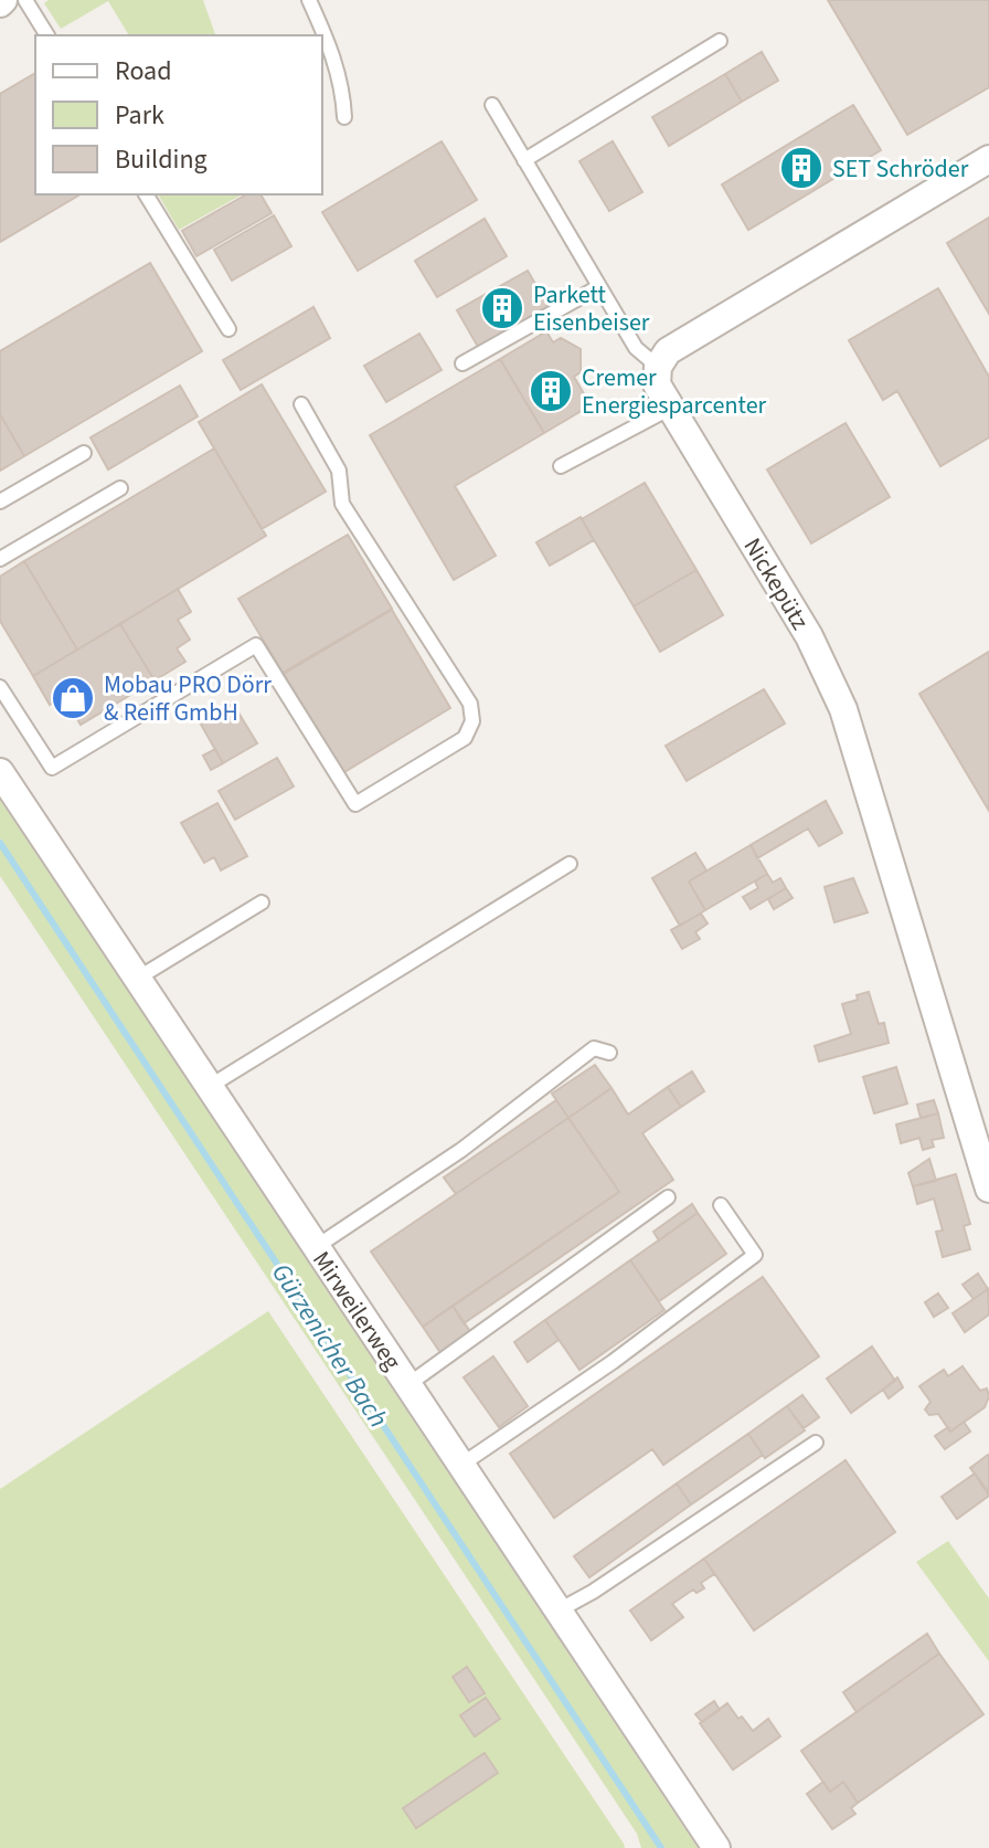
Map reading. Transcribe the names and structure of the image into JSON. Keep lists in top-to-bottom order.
{
  "streets": {
    "street": ["Nickepütz", "Mirweilerweg"]
  },
  "water": ["Gürzenicher Bach"],
  "places": {
    "building": ["SET Schröder", "Parkett Eisenbeiser", "Cremer Energiesparcenter"],
    "shop": ["Mobau PRO Dörr & Reiff GmbH"]
  },
  "legend": ["Road", "Park", "Building"]
}
